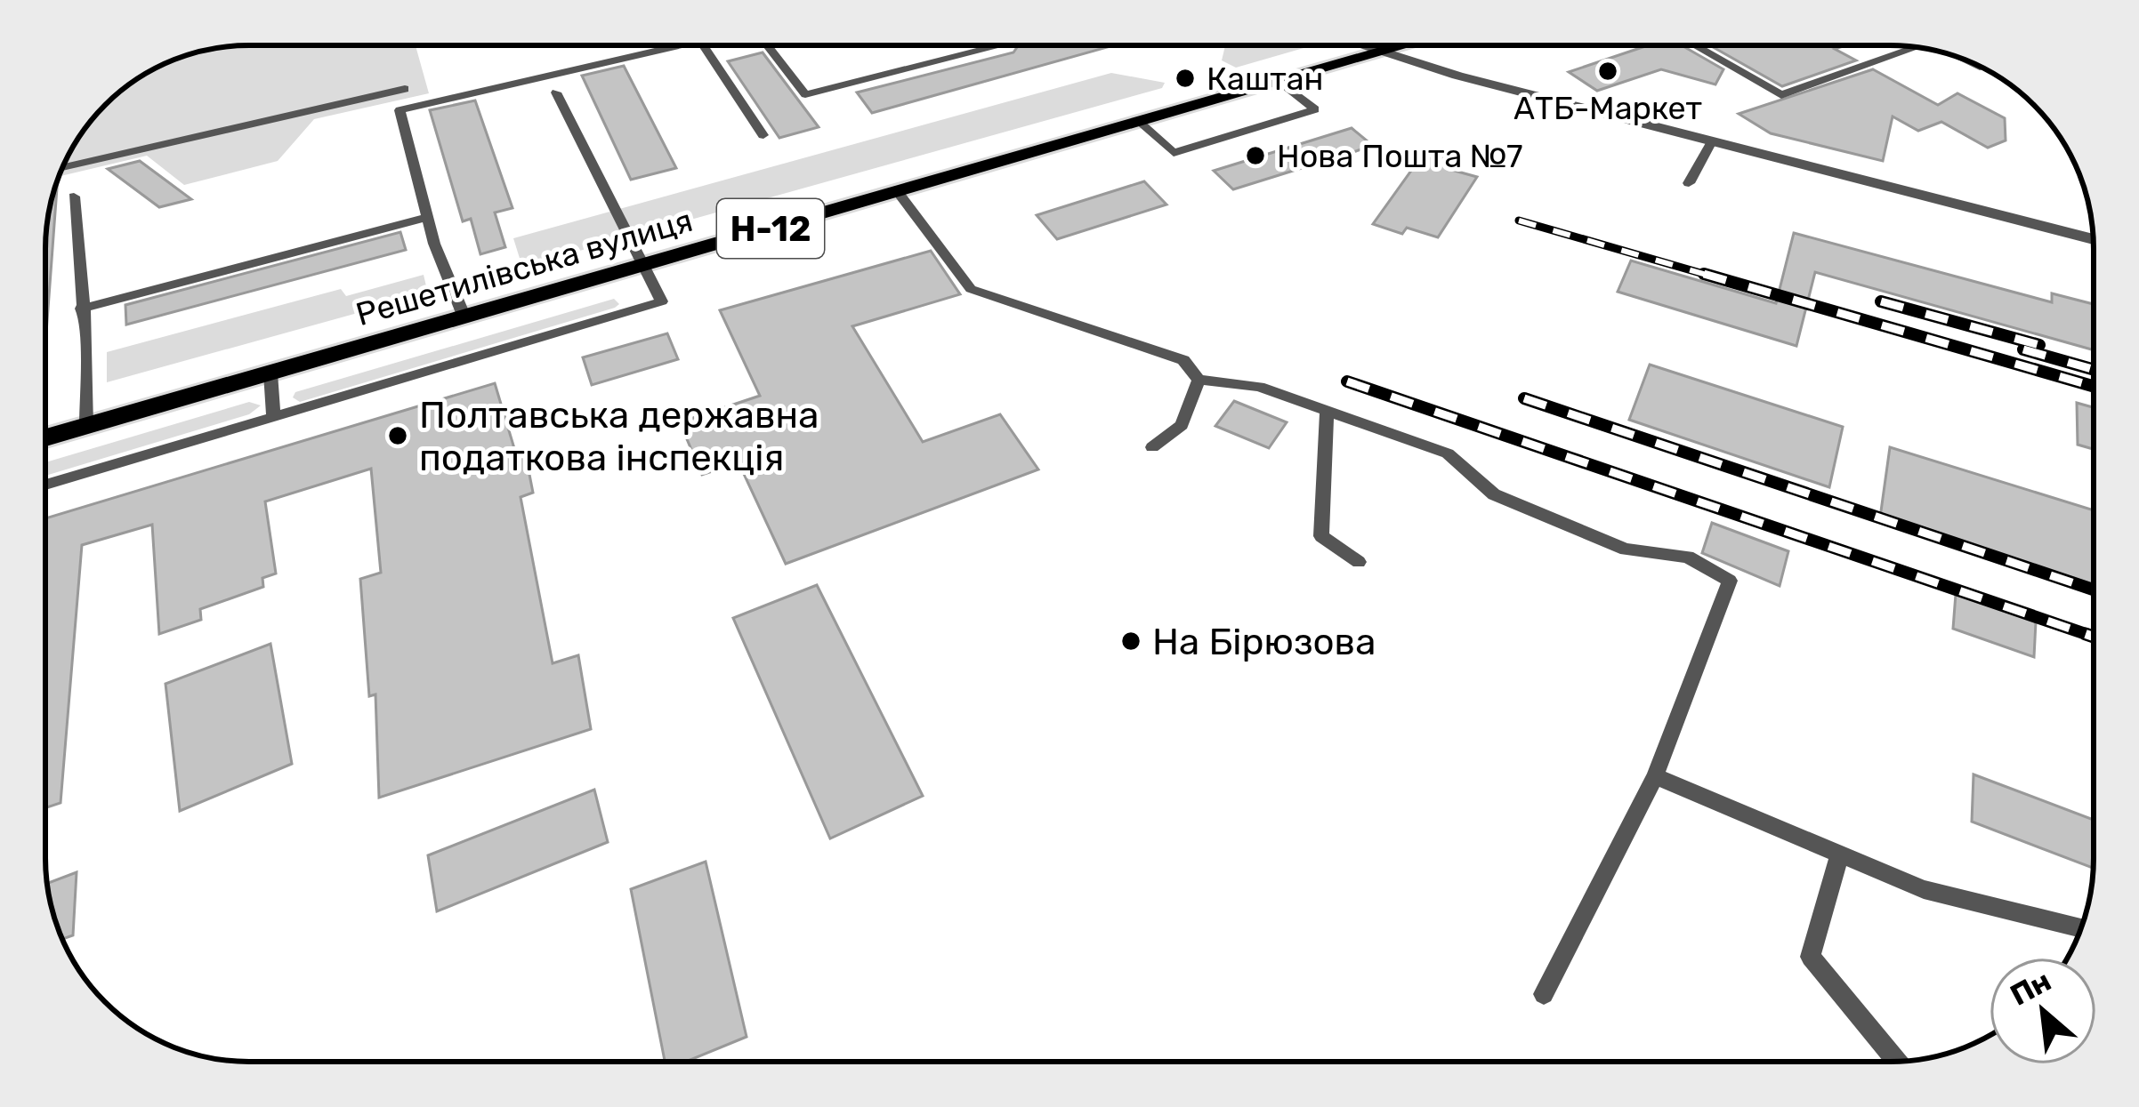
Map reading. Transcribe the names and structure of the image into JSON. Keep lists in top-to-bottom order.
{
  "streets": {
    "main road": ["Н-12", "Решетилівська вулиця"]
  },
  "places": [
    "АТБ-Маркет",
    "Каштан",
    "Нова Пошта №7",
    "Полтавська державна податкова інспекція",
    "На Бірюзова"
  ],
  "north": "top left"
}
